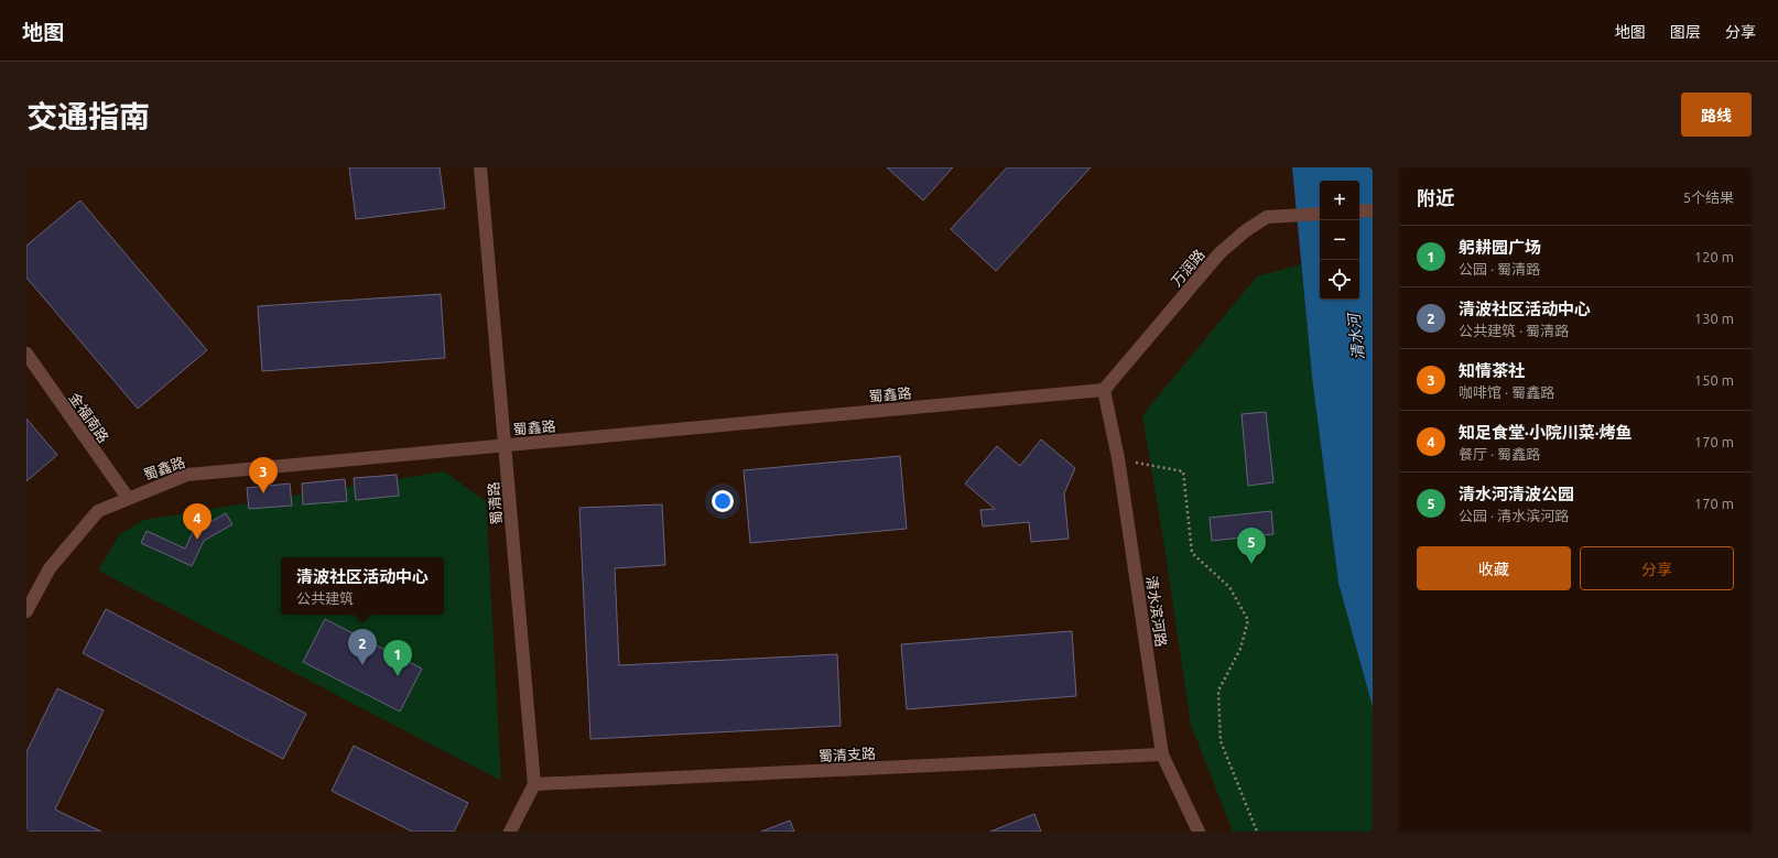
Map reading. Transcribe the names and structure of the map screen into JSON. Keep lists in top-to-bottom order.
{
  "streets": {
    "street": [
      "万润路",
      "蜀鑫路",
      "金福南路",
      "蜀清路",
      "清水滨河路",
      "蜀清支路"
    ]
  },
  "crossings": [
    ["万润路", "蜀鑫路"],
    ["万润路", "清水滨河路"],
    ["蜀鑫路", "金福南路"],
    ["蜀鑫路", "蜀清路"],
    ["蜀鑫路", "清水滨河路"],
    ["蜀清路", "蜀清支路"],
    ["清水滨河路", "蜀清支路"]
  ],
  "water": ["清水河"],
  "page": {
    "header": "地图",
    "nav": ["地图", "图层", "分享"],
    "title": "交通指南",
    "buttons": [
      "路线",
      ["收藏", "分享"]
    ],
    "heading": ["附近", "5个结果"],
    "map_buttons": ["+", "−"],
    "list": [
      {
        "mark": "1",
        "name": "躬耕园广场",
        "note": "公园 · 蜀清路",
        "value": "120 m"
      },
      {
        "mark": "2",
        "name": "清波社区活动中心",
        "note": "公共建筑 · 蜀清路",
        "value": "130 m"
      },
      {
        "mark": "3",
        "name": "知情茶社",
        "note": "咖啡馆 · 蜀鑫路",
        "value": "150 m"
      },
      {
        "mark": "4",
        "name": "知足食堂·小院川菜·烤鱼",
        "note": "餐厅 · 蜀鑫路",
        "value": "170 m"
      },
      {
        "mark": "5",
        "name": "清水河清波公园",
        "note": "公园 · 清水滨河路",
        "value": "170 m"
      }
    ],
    "pins": [
      "3",
      "4",
      "5",
      "2",
      "1"
    ],
    "popup": ["清波社区活动中心", "公共建筑"]
  }
}
